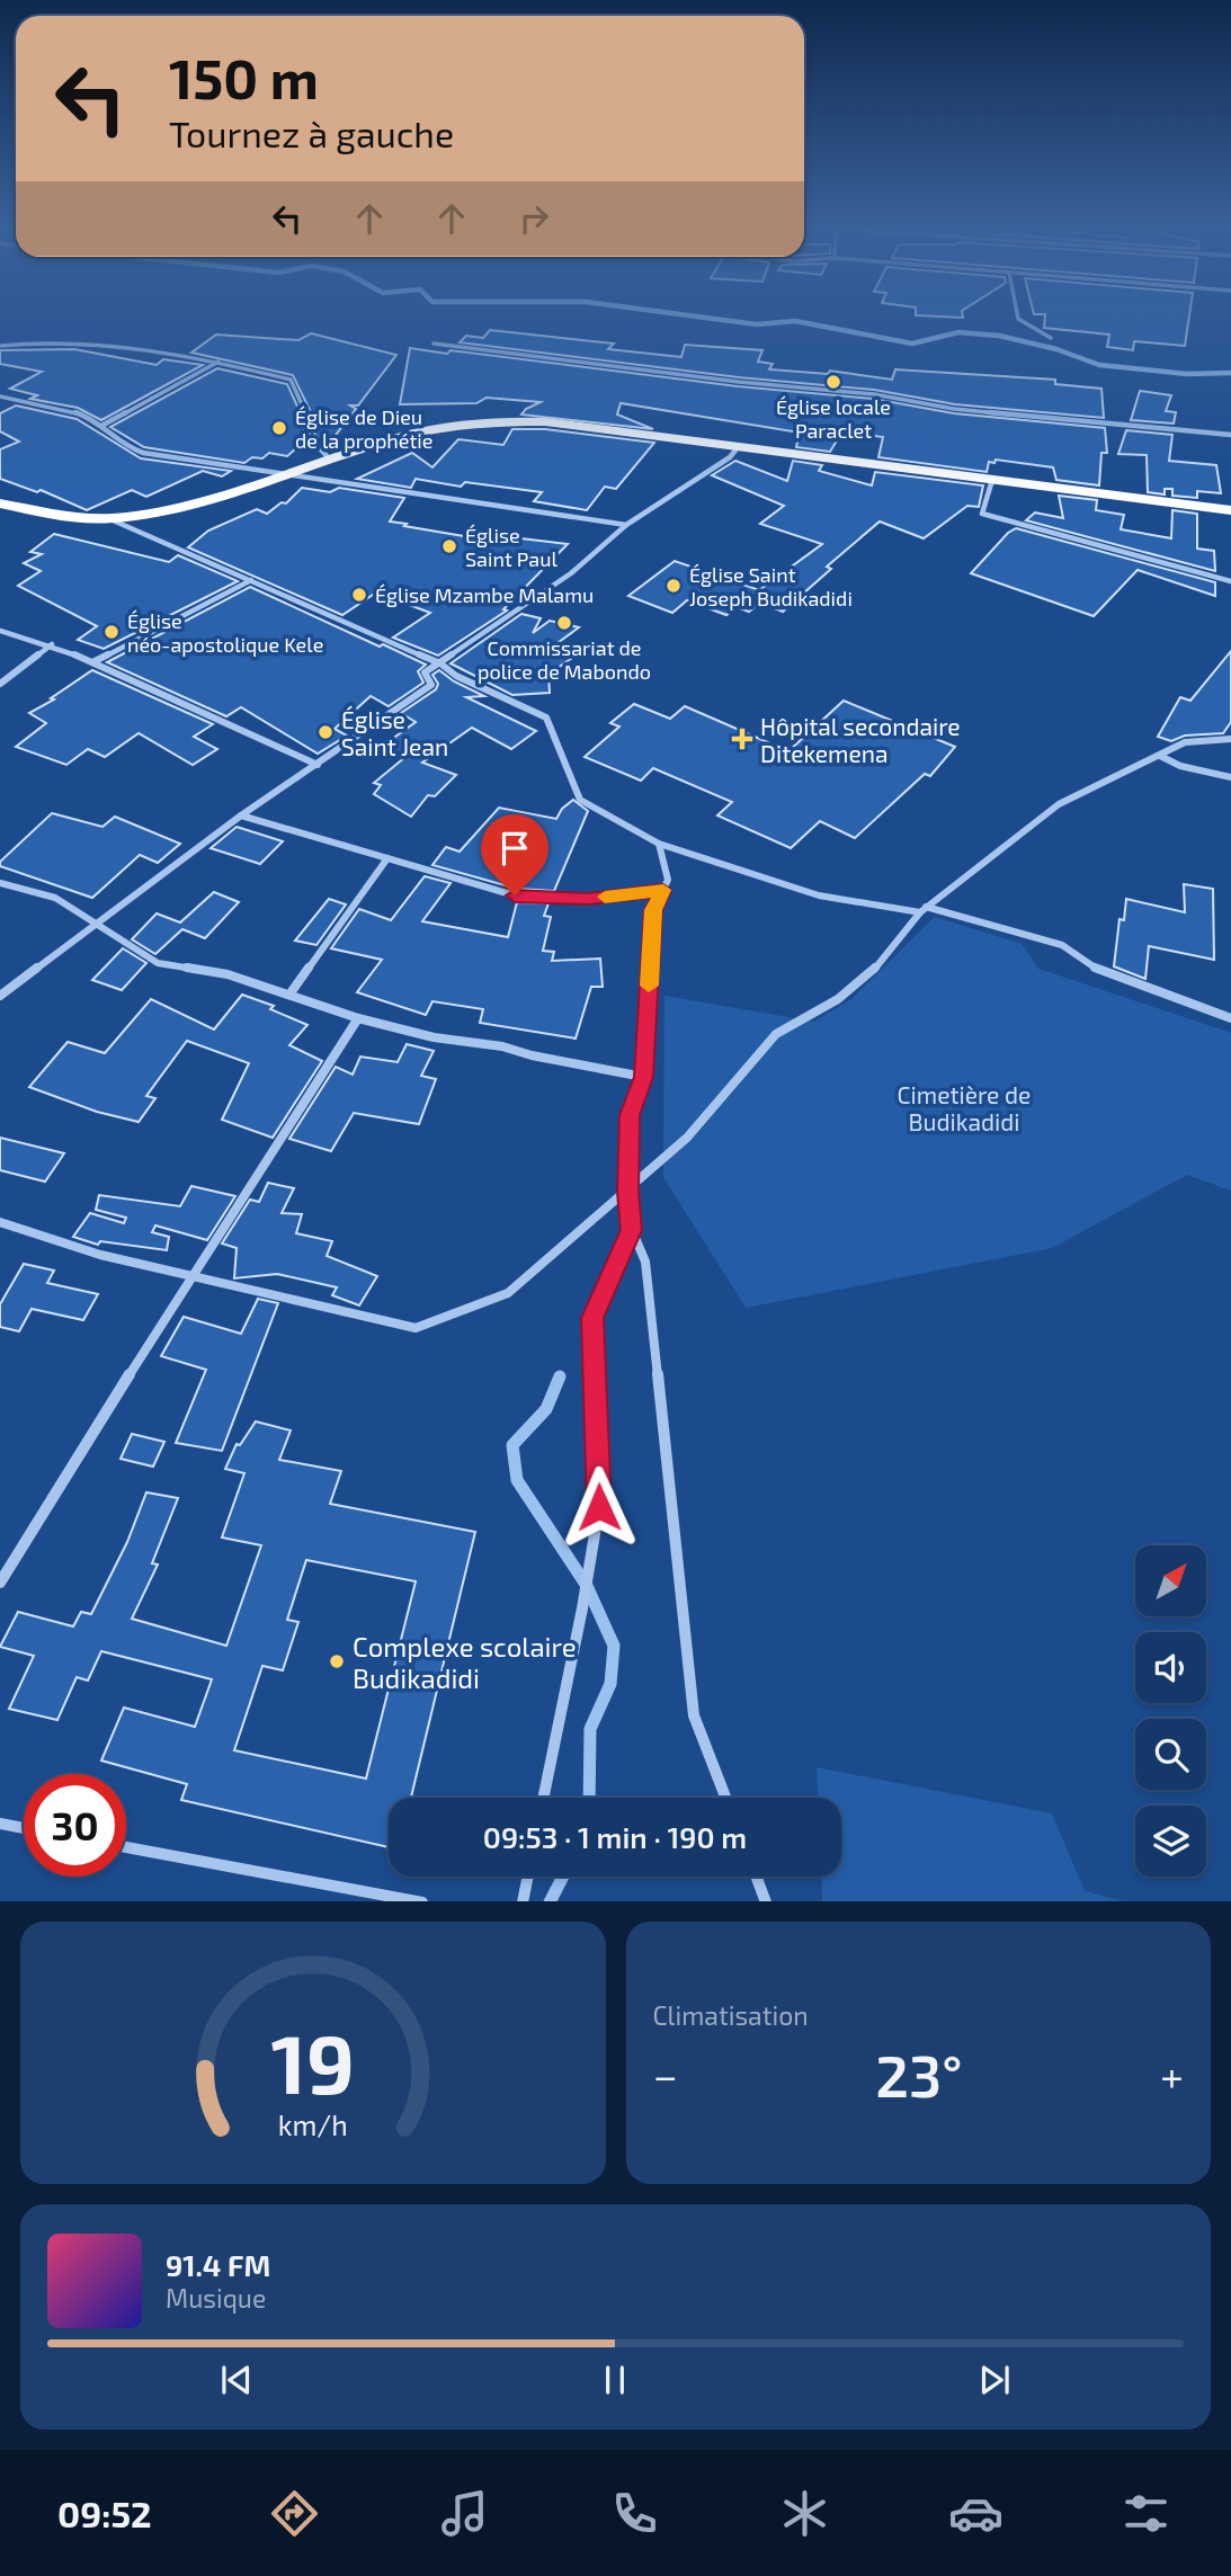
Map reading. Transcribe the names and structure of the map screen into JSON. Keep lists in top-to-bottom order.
{
  "parks": ["Cimetière de Budikadidi"],
  "places": {
    "other": [
      "Église locale Paraclet",
      "Église de Dieu de la prophétie",
      "Église Saint Paul",
      "Église Saint Joseph Budikadidi",
      "Église Mzambe Malamu",
      "Commissariat de police de Mabondo",
      "Église néo-apostolique Kele",
      "Église Saint Jean",
      "Complexe scolaire Budikadidi"
    ],
    "health": ["Hôpital secondaire Ditekemena"]
  },
  "north": "top right",
  "page": {
    "turn": ["150 m", "Tournez à gauche"],
    "limit": "30",
    "trip": "09:53 · 1 min · 190 m",
    "tile": "Climatisation",
    "heat": ["−", "23°", "+"],
    "song": ["91.4 FM", "Musique"],
    "tabs": "09:52",
    "gauge": ["19", "km/h"]
  }
}
